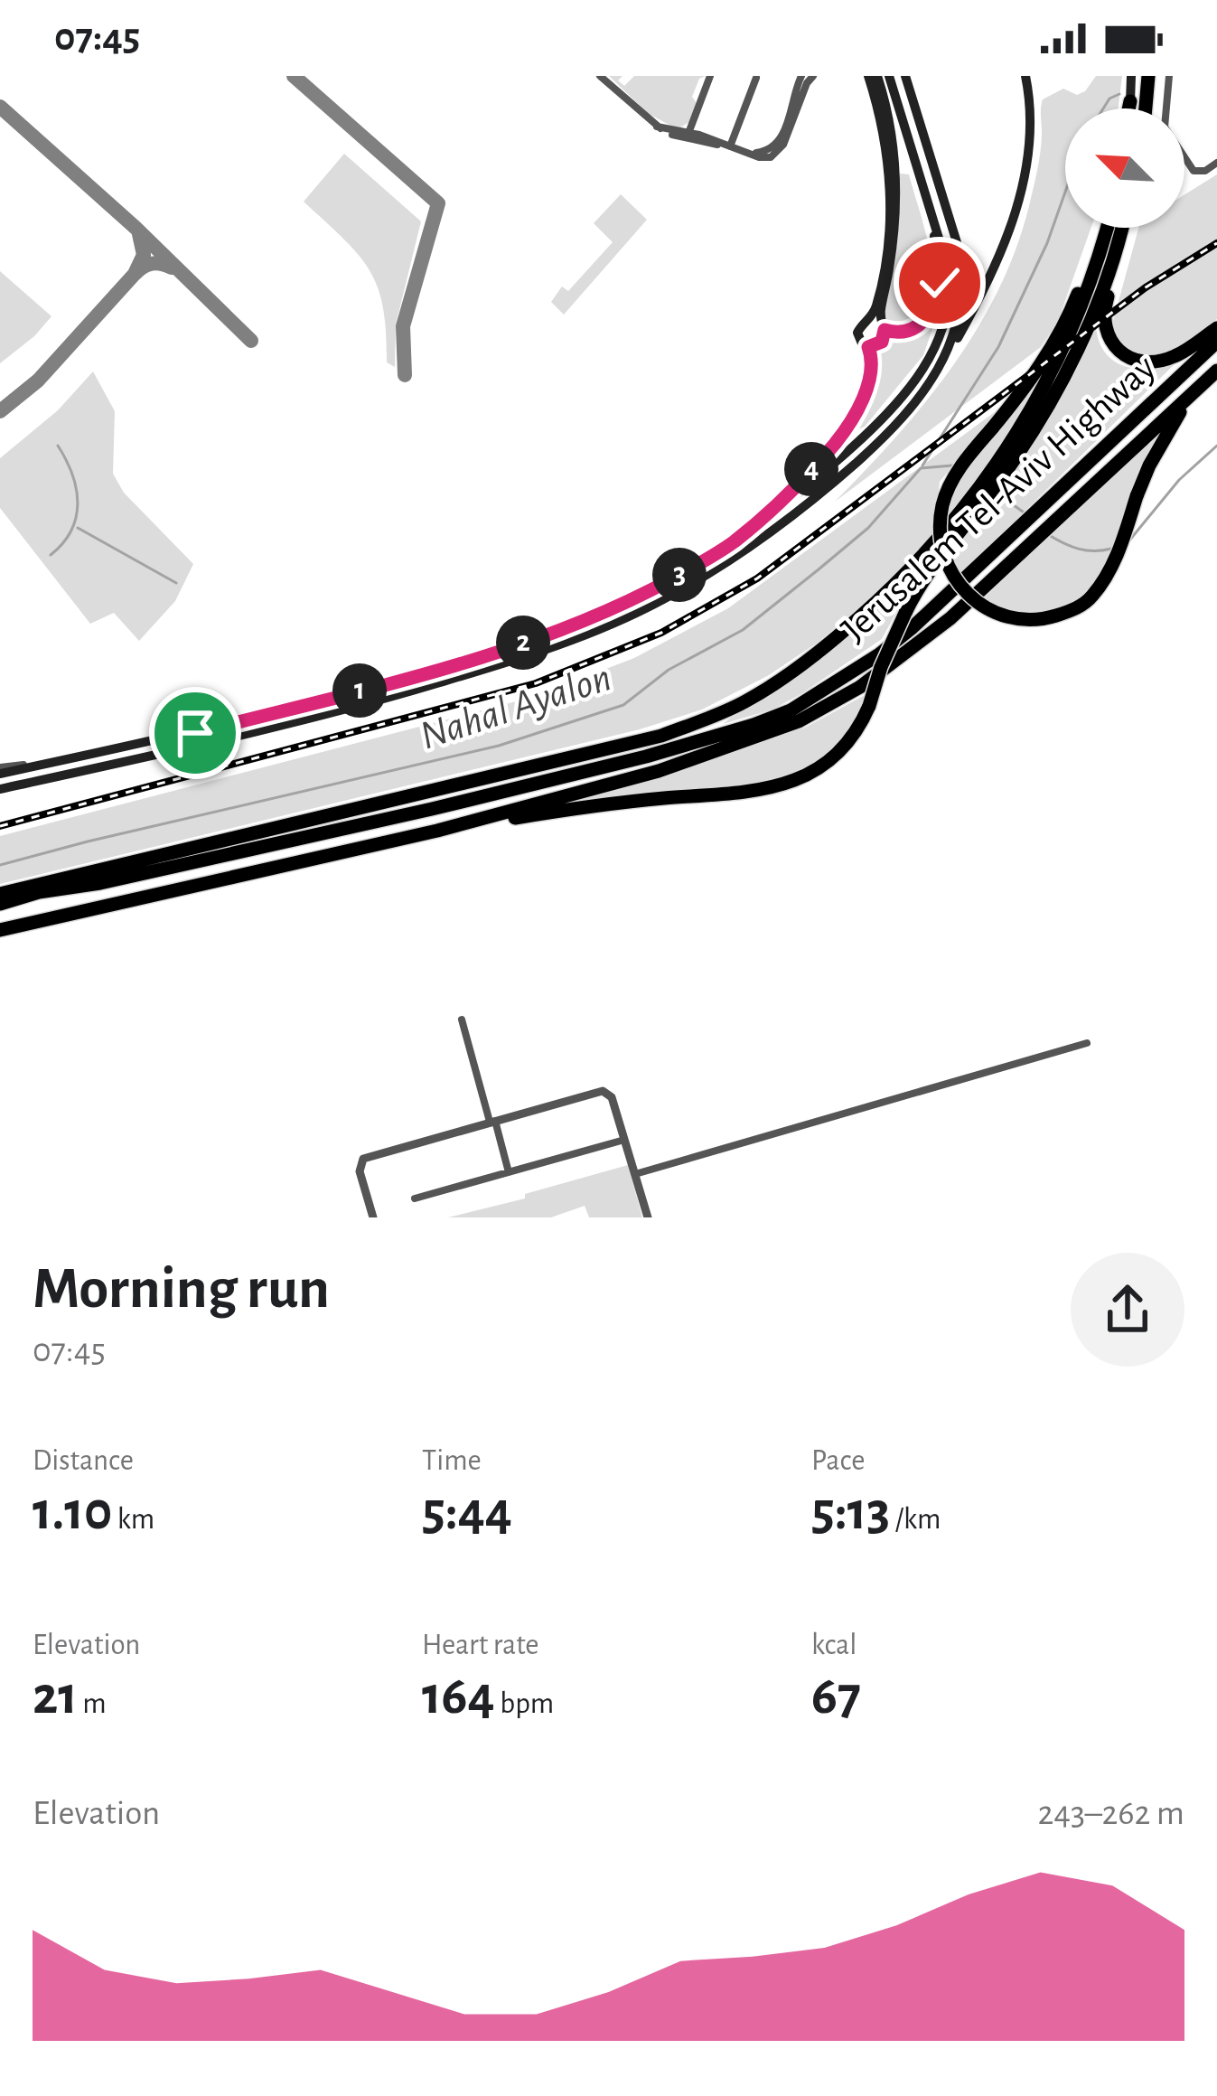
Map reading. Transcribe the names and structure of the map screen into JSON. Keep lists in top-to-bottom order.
{
  "streets": {
    "highway": ["Jerusalem Tel-Aviv Highway"]
  },
  "water": ["Nahal Ayalon"],
  "north": "top left",
  "page": {
    "status": "07:45",
    "pins": [
      "4",
      "3",
      "2",
      "1"
    ],
    "heading": ["Morning run", "07:45"],
    "stats": [
      ["Distance", "1.10 km"],
      ["Time", "5:44"],
      ["Pace", "5:13 /km"],
      ["Elevation", "21 m"],
      ["Heart rate", "164 bpm"],
      ["kcal", "67"]
    ],
    "chart": ["Elevation", "243–262 m"]
  }
}
